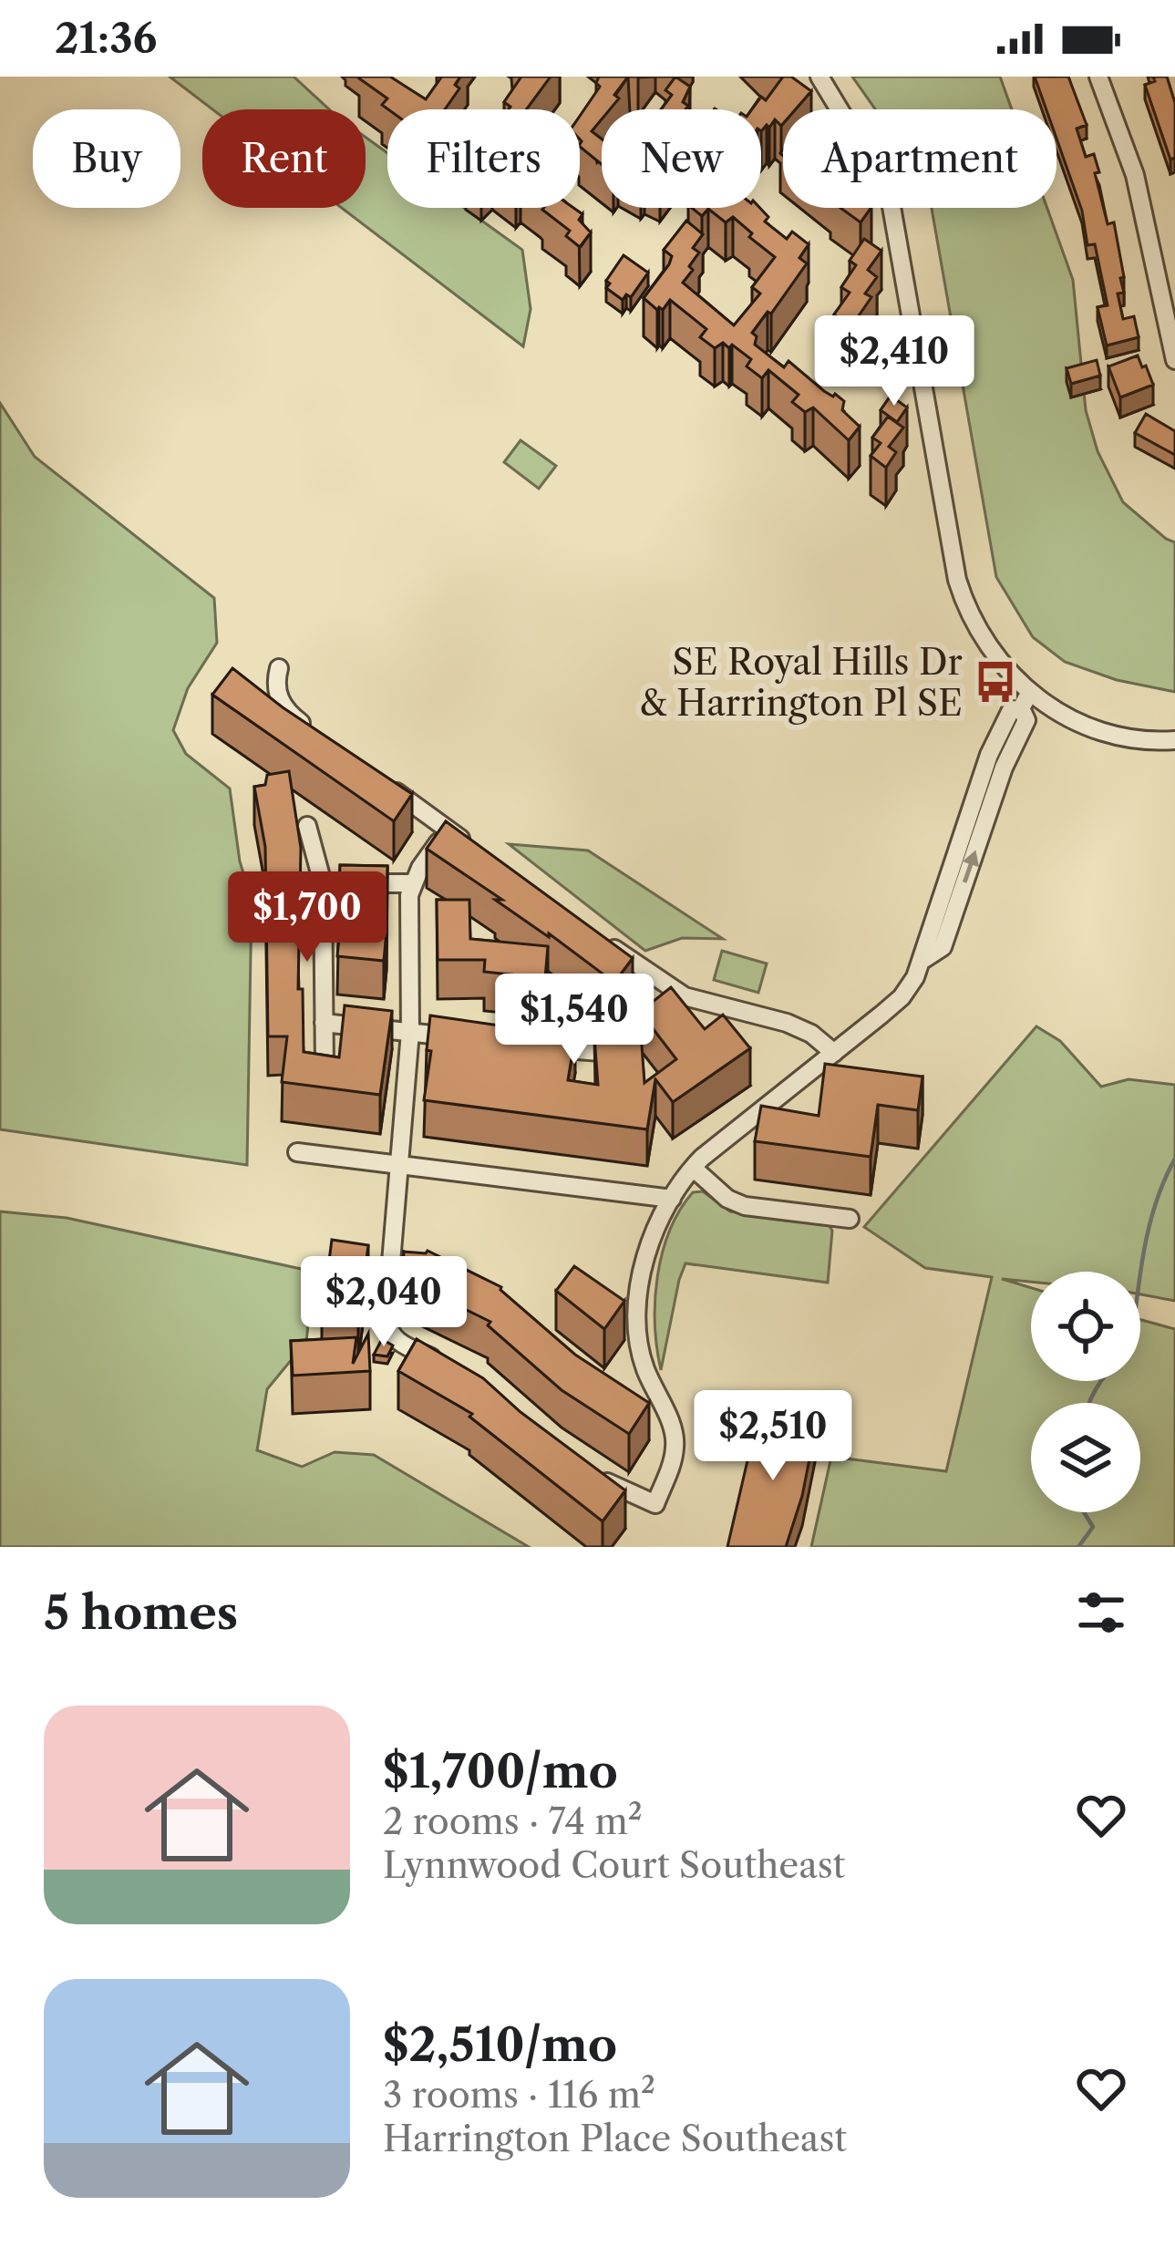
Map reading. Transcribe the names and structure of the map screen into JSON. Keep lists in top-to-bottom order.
{
  "places": {
    "bus stop": ["SE Royal Hills Dr & Harrington Pl SE"]
  },
  "page": {
    "status": "21:36",
    "chip": [
      "Buy",
      "Rent",
      "Filters",
      "New",
      "Apartment"
    ],
    "price": [
      "$2,410",
      "$1,700",
      "$1,540",
      "$2,040",
      "$2,510"
    ],
    "heading": "5 homes",
    "list": [
      {
        "name": "$1,700/mo",
        "note": "2 rooms · 74 m² · Lynnwood Court Southeast"
      },
      {
        "name": "$2,510/mo",
        "note": "3 rooms · 116 m² · Harrington Place Southeast"
      }
    ]
  }
}
